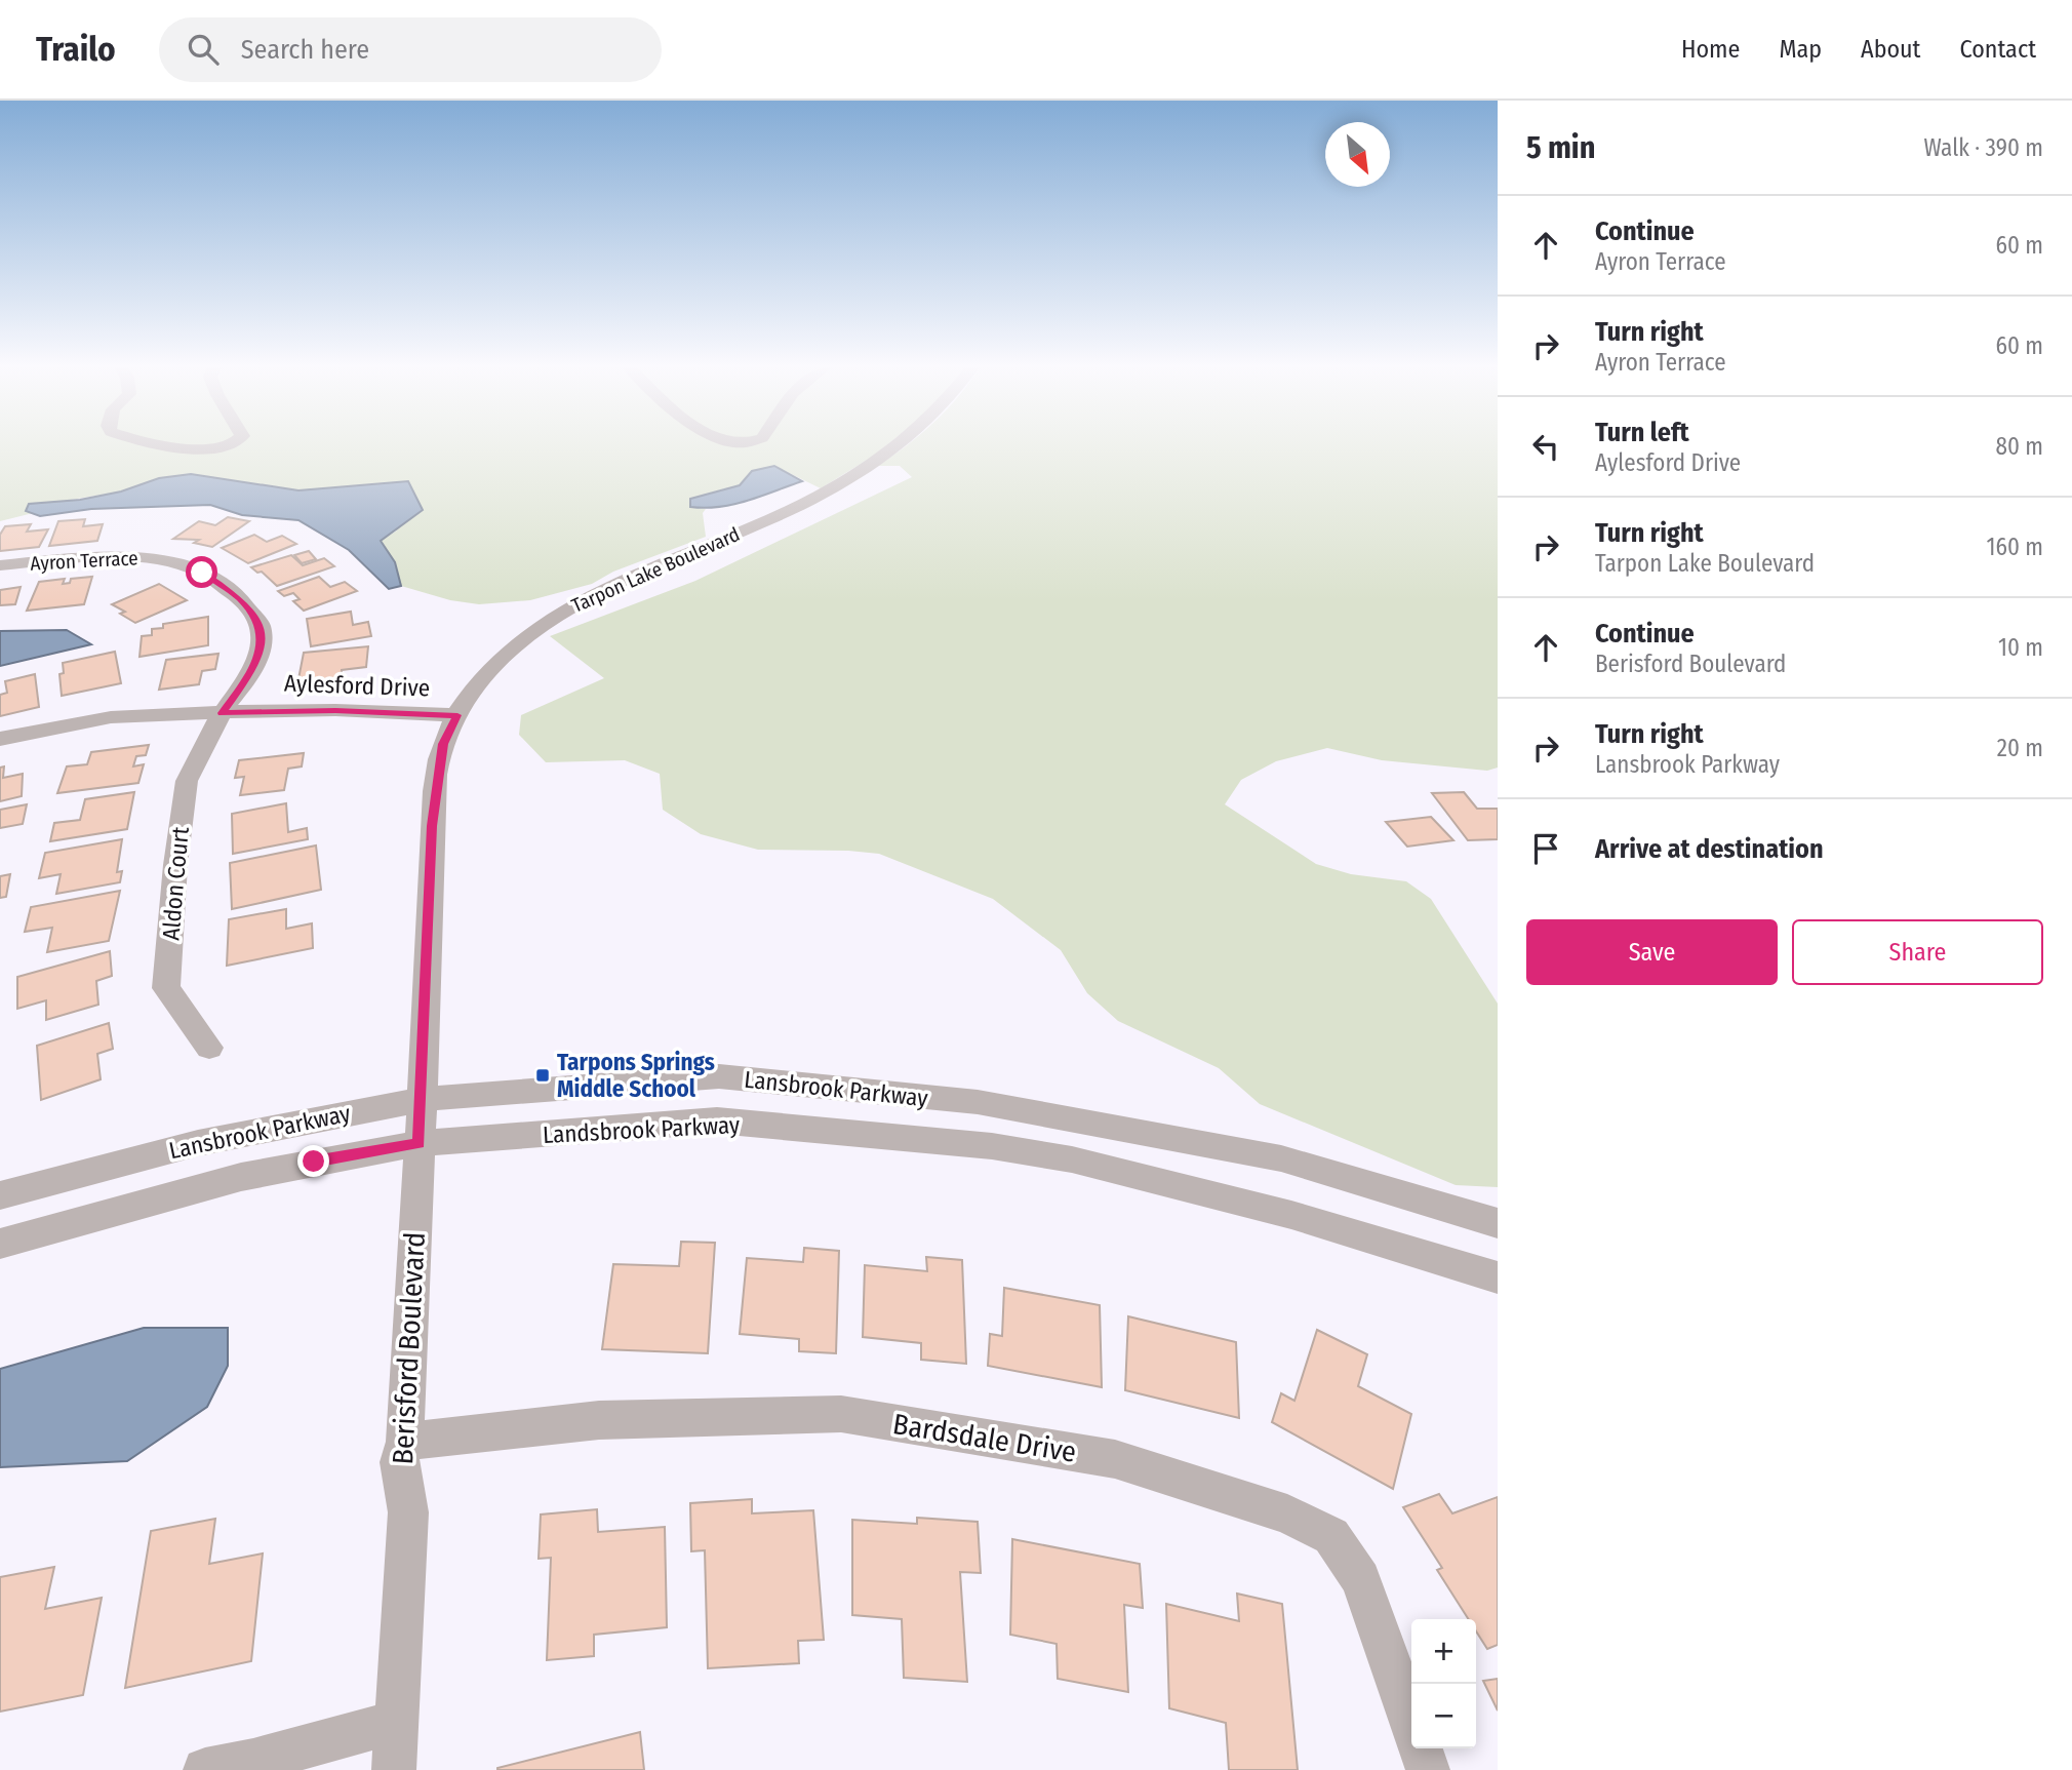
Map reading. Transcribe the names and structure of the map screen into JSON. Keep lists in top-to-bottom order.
{
  "streets": {
    "street": [
      "Ayron Terrace",
      "Tarpon Lake Boulevard",
      "Aylesford Drive",
      "Aldon Court",
      "Lansbrook Parkway",
      "Landsbrook Parkway",
      "Berisford Boulevard",
      "Bardsdale Drive"
    ]
  },
  "crossings": [
    ["Ayron Terrace", "Aylesford Drive"],
    ["Ayron Terrace", "Aldon Court"],
    ["Tarpon Lake Boulevard", "Aylesford Drive"],
    ["Tarpon Lake Boulevard", "Lansbrook Parkway"],
    ["Tarpon Lake Boulevard", "Berisford Boulevard"],
    ["Aylesford Drive", "Aldon Court"],
    ["Lansbrook Parkway", "Landsbrook Parkway"],
    ["Lansbrook Parkway", "Berisford Boulevard"],
    ["Landsbrook Parkway", "Berisford Boulevard"],
    ["Berisford Boulevard", "Bardsdale Drive"]
  ],
  "places": {
    "transit": ["Tarpons Springs Middle School"]
  },
  "north": "bottom right",
  "page": {
    "header": "Trailo",
    "search": "Search here",
    "nav": [
      "Home",
      "Map",
      "About",
      "Contact"
    ],
    "heading": ["5 min", "Walk · 390 m"],
    "list": [
      ["Continue", "Ayron Terrace", "60 m"],
      ["Turn right", "Ayron Terrace", "60 m"],
      ["Turn left", "Aylesford Drive", "80 m"],
      ["Turn right", "Tarpon Lake Boulevard", "160 m"],
      ["Continue", "Berisford Boulevard", "10 m"],
      ["Turn right", "Lansbrook Parkway", "20 m"],
      "Arrive at destination"
    ],
    "buttons": ["Save", "Share"],
    "map_buttons": ["+", "−"]
  }
}
